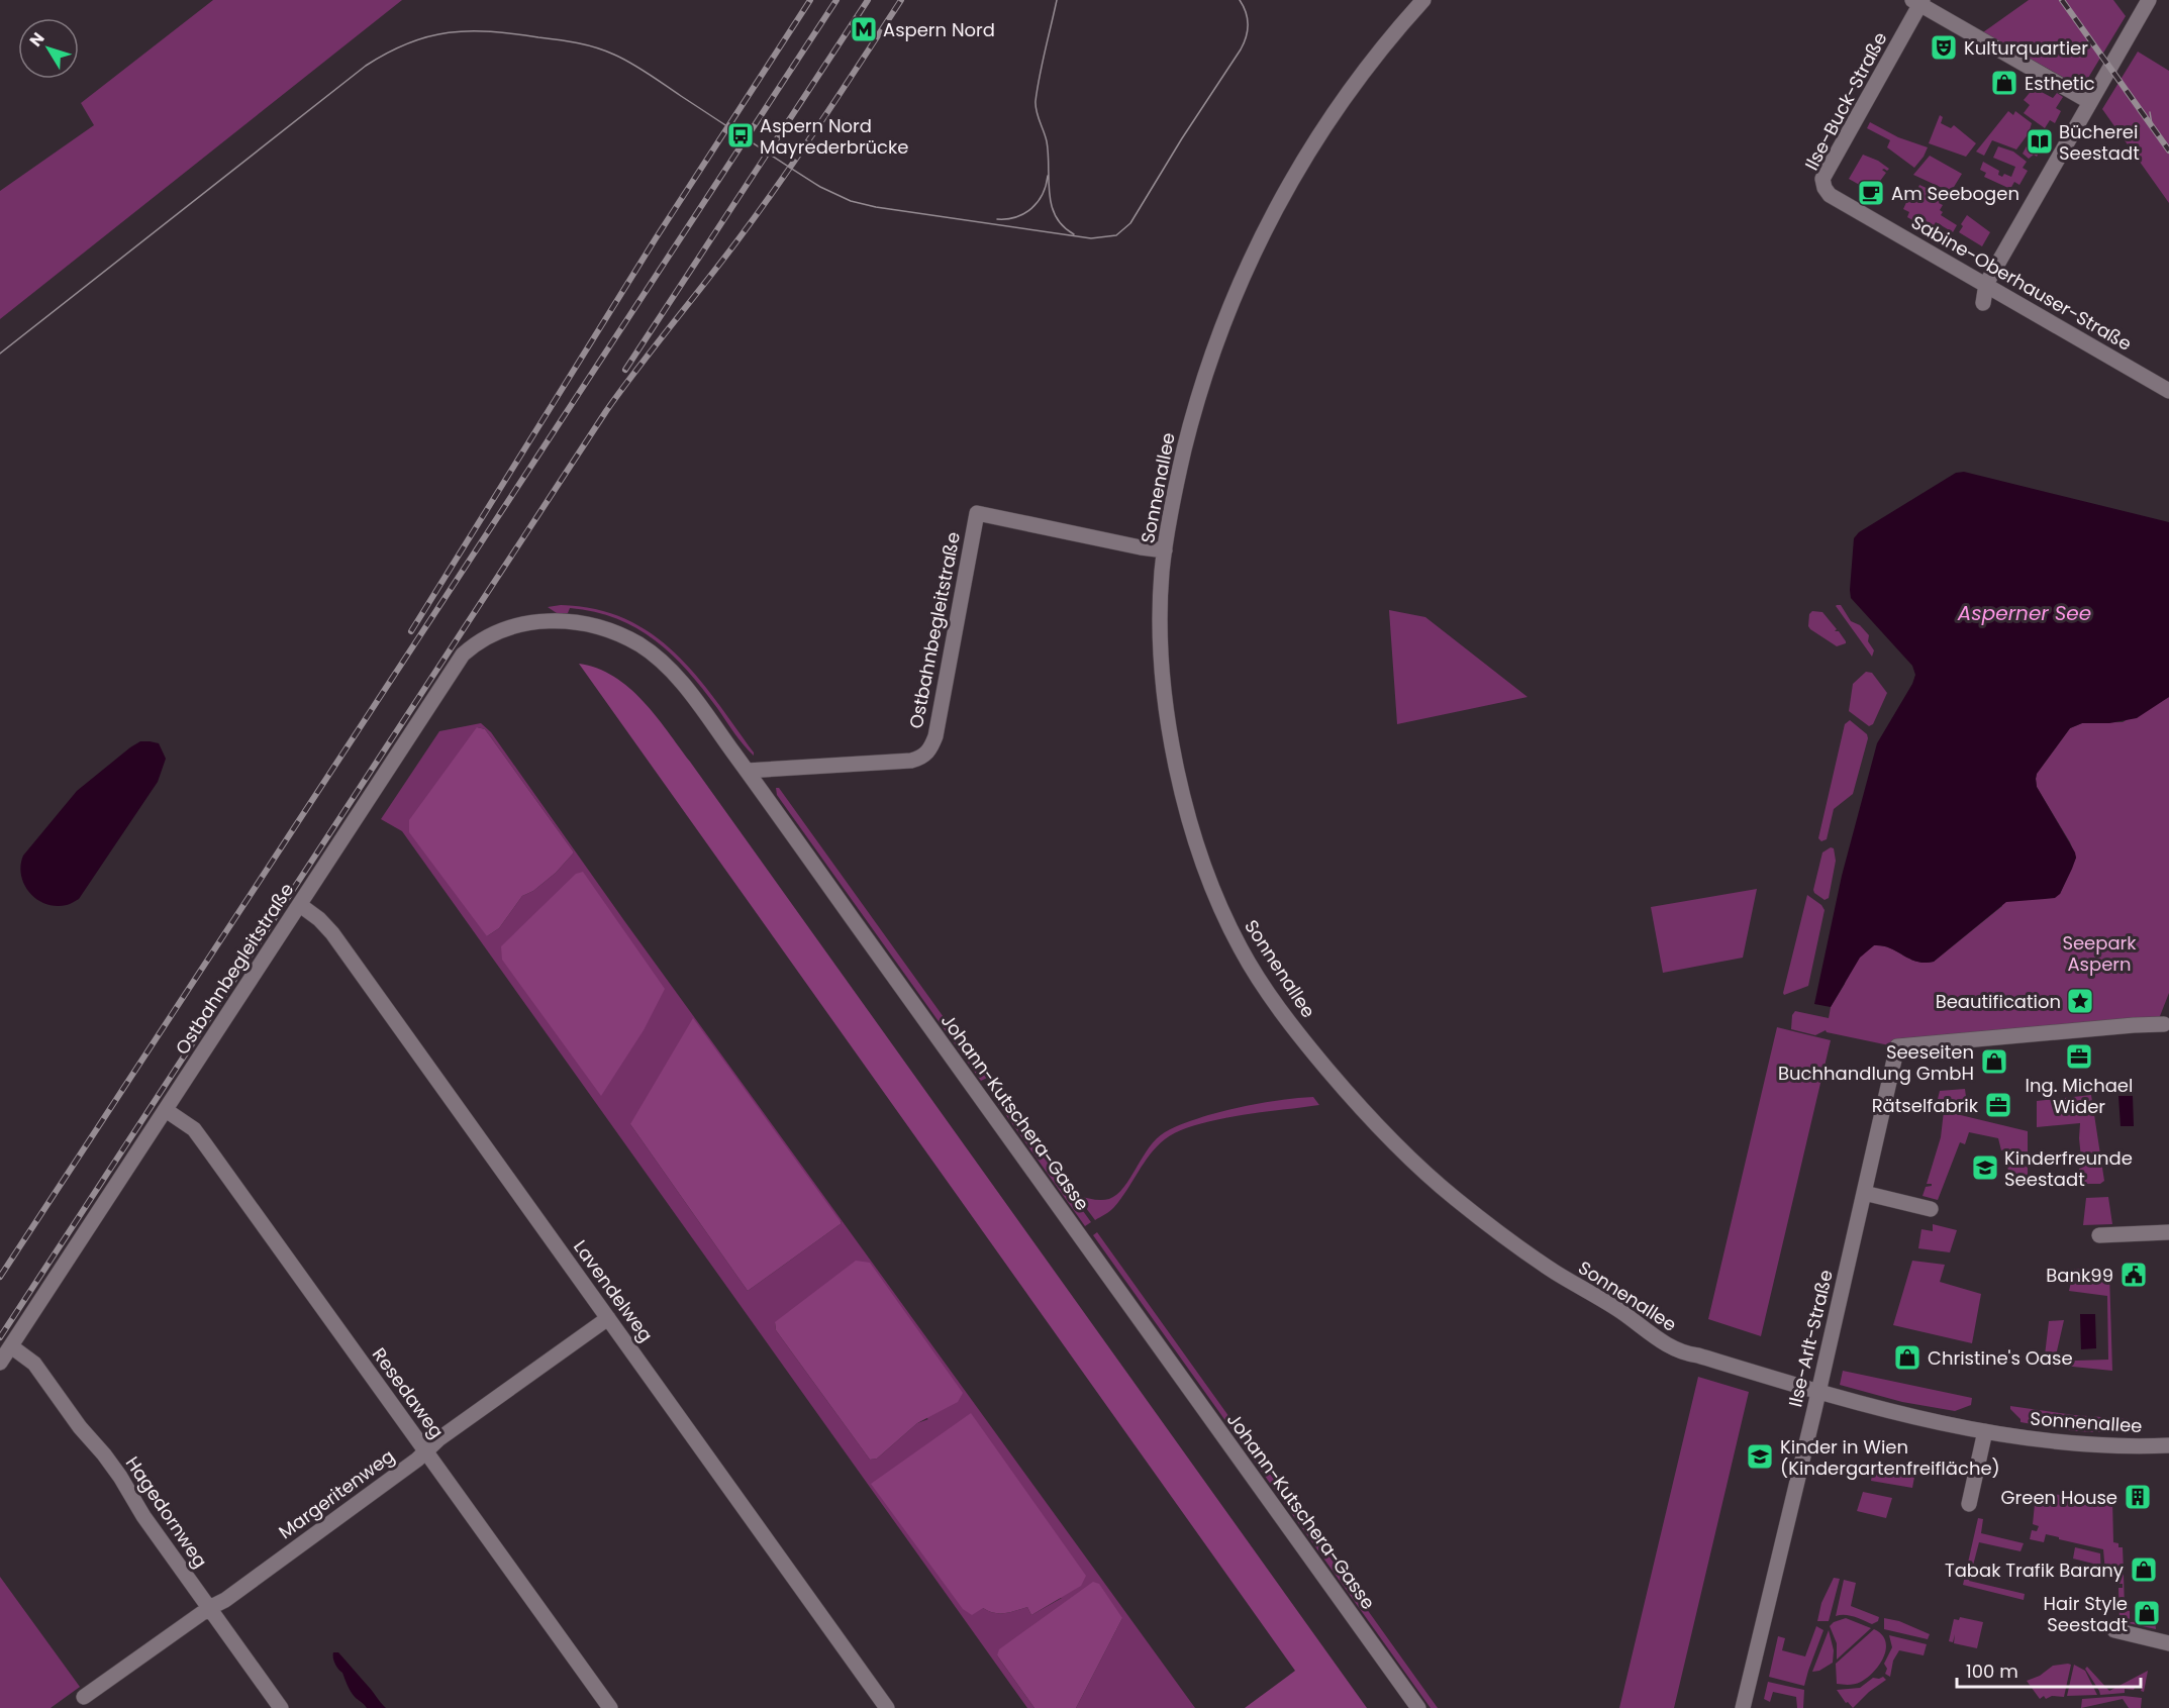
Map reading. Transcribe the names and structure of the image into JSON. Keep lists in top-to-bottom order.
{
  "streets": {
    "street": [
      "Ilse-Buck-Straße",
      "Sabine-Oberhauser-Straße",
      "Sonnenallee",
      "Ostbahnbegleitstraße",
      "Johann-Kutschera-Gasse",
      "Lavendelweg",
      "Ilse-Arlt-Straße",
      "Resedaweg",
      "Margeritenweg",
      "Hagedornweg"
    ]
  },
  "crossings": [
    ["Ilse-Buck-Straße", "Sabine-Oberhauser-Straße"],
    ["Sonnenallee", "Ostbahnbegleitstraße"],
    ["Sonnenallee", "Ilse-Arlt-Straße"],
    ["Ostbahnbegleitstraße", "Johann-Kutschera-Gasse"],
    ["Ostbahnbegleitstraße", "Lavendelweg"],
    ["Ostbahnbegleitstraße", "Resedaweg"],
    ["Ostbahnbegleitstraße", "Hagedornweg"],
    ["Lavendelweg", "Margeritenweg"],
    ["Resedaweg", "Margeritenweg"],
    ["Margeritenweg", "Hagedornweg"]
  ],
  "water": ["Asperner See"],
  "parks": ["Seepark Aspern"],
  "places": {
    "metro station": ["Aspern Nord"],
    "theatre": ["Kulturquartier"],
    "shop": [
      "Esthetic",
      "Seeseiten Buchhandlung GmbH",
      "Christine's Oase",
      "Tabak Trafik Barany",
      "Hair Style Seestadt"
    ],
    "bus stop": ["Aspern Nord Mayrederbrücke"],
    "library": ["Bücherei Seestadt"],
    "cafe": ["Am Seebogen"],
    "place": ["Beautification"],
    "office": ["Ing. Michael Wider", "Rätselfabrik"],
    "school or university": ["Kinderfreunde Seestadt", "Kinder in Wien (Kindergartenfreifläche)"],
    "public building": ["Bank99"],
    "building": ["Green House"]
  },
  "scale_bar": "100 m",
  "north": "top left"
}
